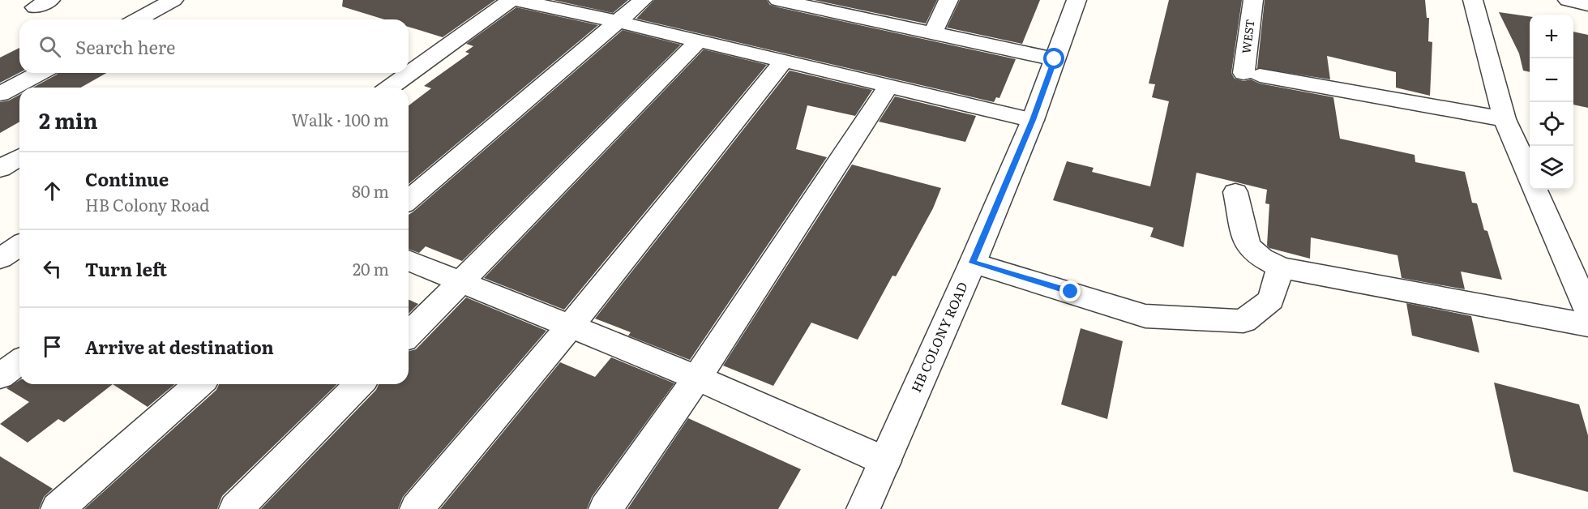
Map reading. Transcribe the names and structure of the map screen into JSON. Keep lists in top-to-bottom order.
{
  "streets": {
    "street": ["WEST", "HB COLONY ROAD"]
  },
  "page": {
    "map_buttons": ["+", "−"],
    "search": "Search here",
    "heading": ["2 min", "Walk · 100 m"],
    "list": [
      ["Continue", "HB Colony Road", "80 m"],
      ["Turn left", "20 m"],
      "Arrive at destination"
    ]
  }
}
